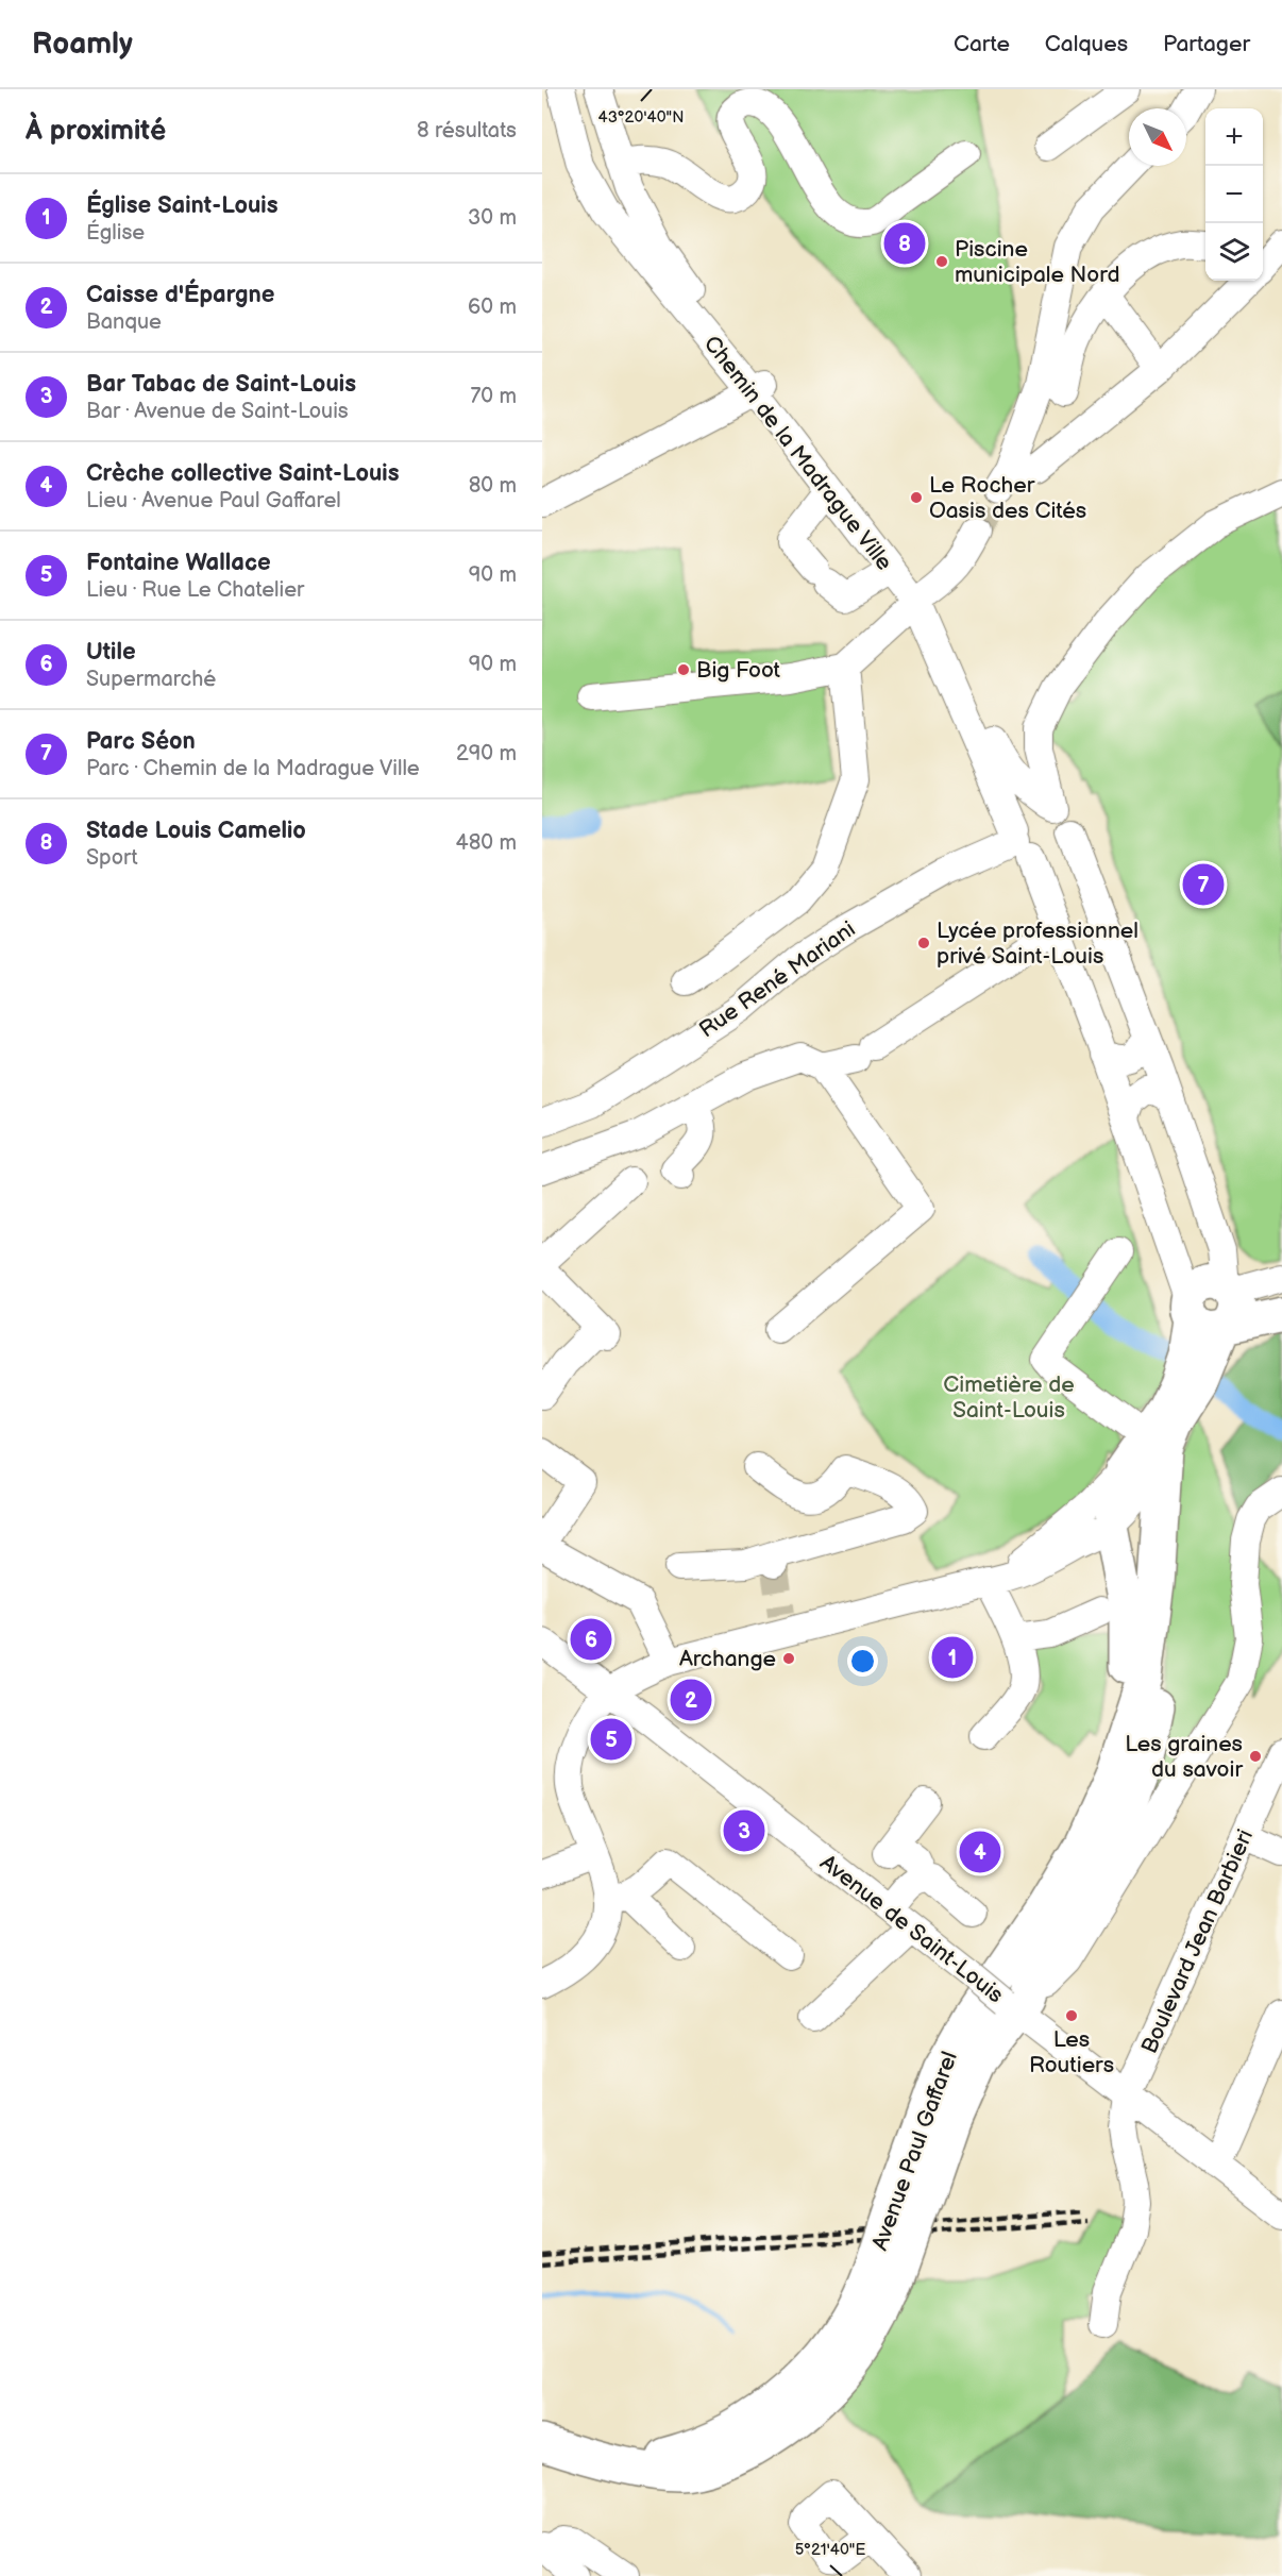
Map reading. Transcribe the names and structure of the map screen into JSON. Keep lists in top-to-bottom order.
{
  "streets": {
    "main road": ["Avenue Paul Gaffarel"],
    "street": [
      "Chemin de la Madrague Ville",
      "Rue René Mariani",
      "Avenue de Saint-Louis",
      "Boulevard Jean Barbieri"
    ]
  },
  "crossings": [
    ["Chemin de la Madrague Ville", "Rue René Mariani"],
    ["Avenue de Saint-Louis", "Boulevard Jean Barbieri"]
  ],
  "parks": ["Cimetière de Saint-Louis"],
  "places": [
    "Piscine municipale Nord",
    "Le Rocher Oasis des Cités",
    "Big Foot",
    "Lycée professionnel privé Saint-Louis",
    "Archange",
    "Les graines du savoir",
    "Les Routiers"
  ],
  "north": "bottom right",
  "page": {
    "header": "Roamly",
    "nav": ["Carte", "Calques", "Partager"],
    "heading": ["À proximité", "8 résultats"],
    "map_buttons": ["+", "−"],
    "list": [
      {
        "mark": "1",
        "name": "Église Saint-Louis",
        "note": "Église",
        "value": "30 m"
      },
      {
        "mark": "2",
        "name": "Caisse d'Épargne",
        "note": "Banque",
        "value": "60 m"
      },
      {
        "mark": "3",
        "name": "Bar Tabac de Saint-Louis",
        "note": "Bar · Avenue de Saint-Louis",
        "value": "70 m"
      },
      {
        "mark": "4",
        "name": "Crèche collective Saint-Louis",
        "note": "Lieu · Avenue Paul Gaffarel",
        "value": "80 m"
      },
      {
        "mark": "5",
        "name": "Fontaine Wallace",
        "note": "Lieu · Rue Le Chatelier",
        "value": "90 m"
      },
      {
        "mark": "6",
        "name": "Utile",
        "note": "Supermarché",
        "value": "90 m"
      },
      {
        "mark": "7",
        "name": "Parc Séon",
        "note": "Parc · Chemin de la Madrague Ville",
        "value": "290 m"
      },
      {
        "mark": "8",
        "name": "Stade Louis Camelio",
        "note": "Sport",
        "value": "480 m"
      }
    ],
    "pins": [
      "8",
      "7",
      "6",
      "1",
      "2",
      "5",
      "3",
      "4"
    ]
  },
  "coordinates": ["43°20'40\"N", "5°21'40\"E"]
}
